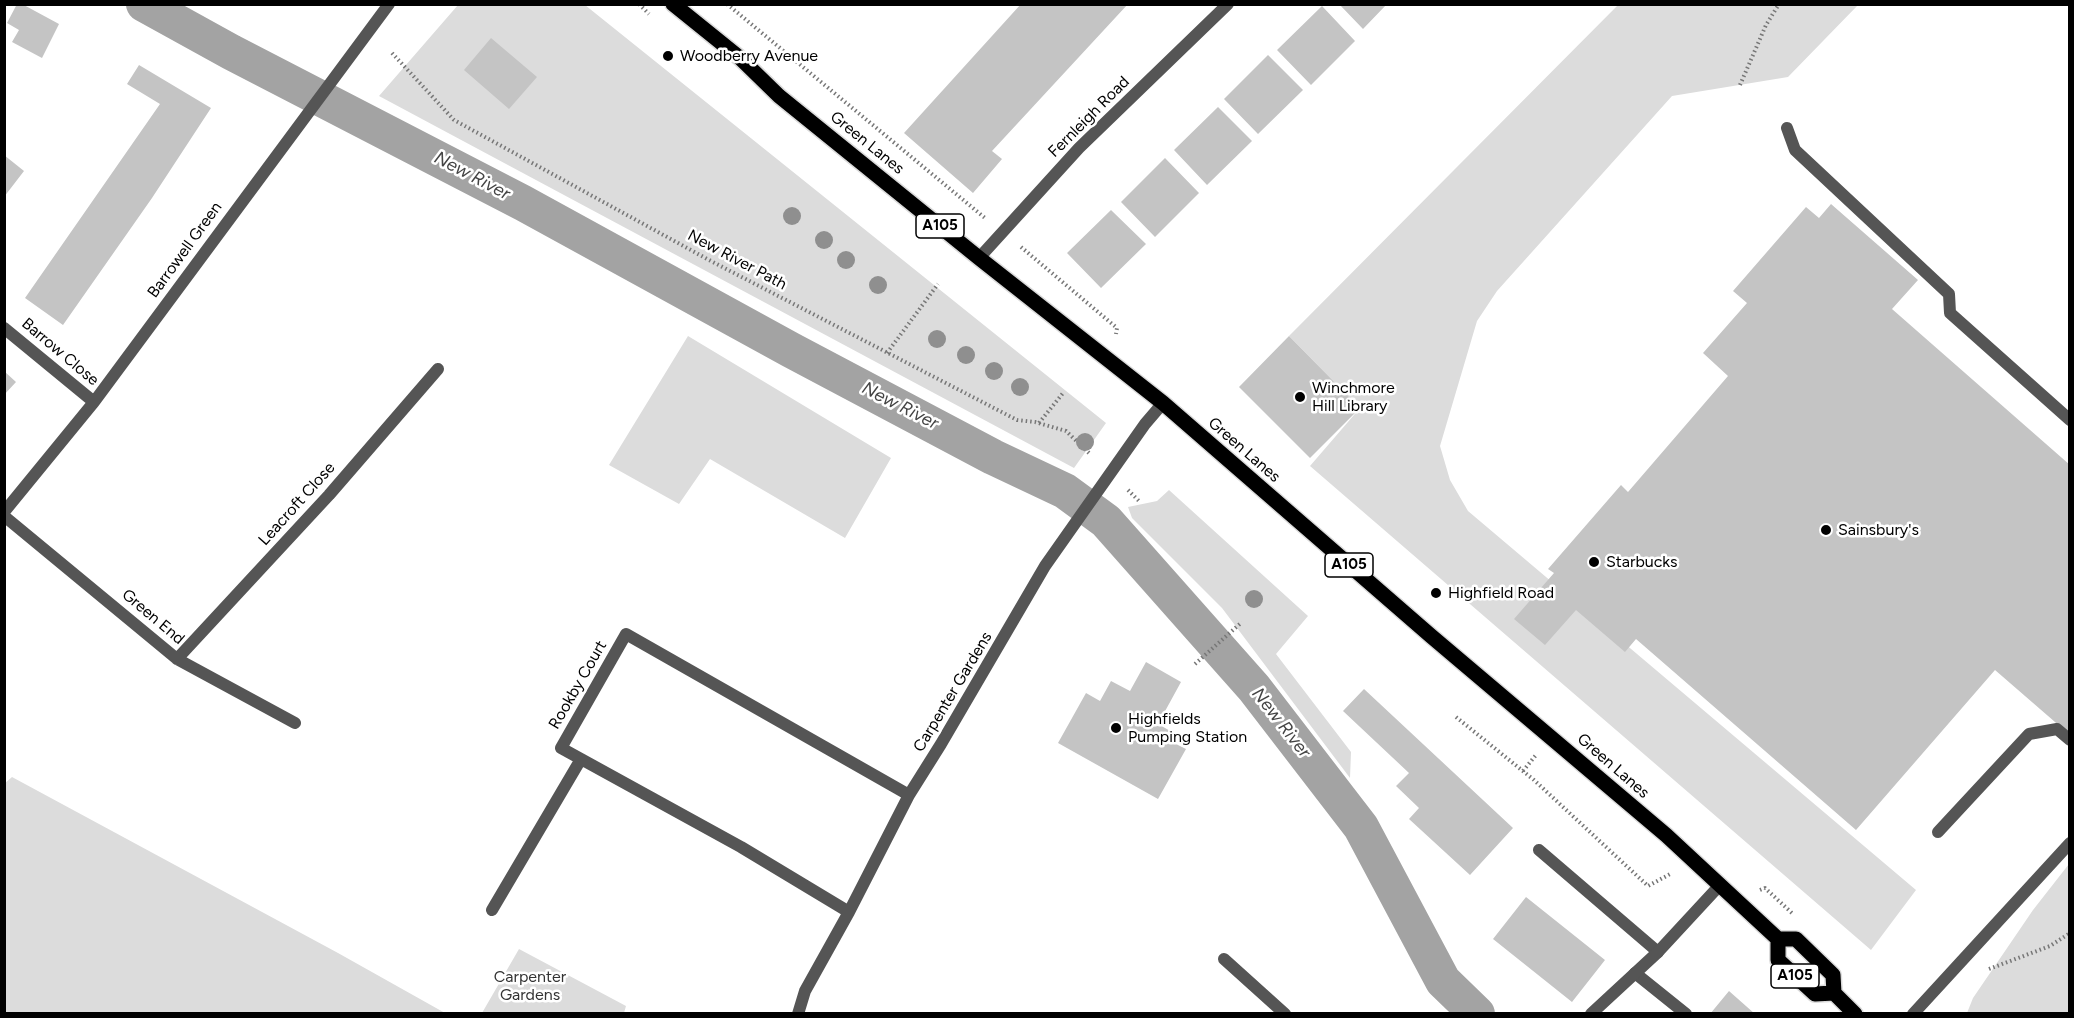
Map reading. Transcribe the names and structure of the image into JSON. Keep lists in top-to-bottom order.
{
  "streets": {
    "main road": ["Green Lanes", "A105"],
    "street": [
      "Fernleigh Road",
      "Barrowell Green",
      "Barrow Close",
      "Leacroft Close",
      "Green End",
      "Rookby Court",
      "Carpenter Gardens"
    ],
    "path": ["New River Path"]
  },
  "crossings": [
    ["Fernleigh Road", "Green Lanes"],
    ["Green Lanes", "A105"],
    ["Green Lanes", "Carpenter Gardens"],
    ["Barrowell Green", "Barrow Close"],
    ["Barrowell Green", "Green End"],
    ["Leacroft Close", "Green End"],
    ["Rookby Court", "Carpenter Gardens"]
  ],
  "water": ["New River"],
  "parks": ["Carpenter Gardens"],
  "places": [
    "Woodberry Avenue",
    "Winchmore Hill Library",
    "Sainsbury's",
    "Starbucks",
    "Highfield Road",
    "Highfields Pumping Station"
  ]
}
